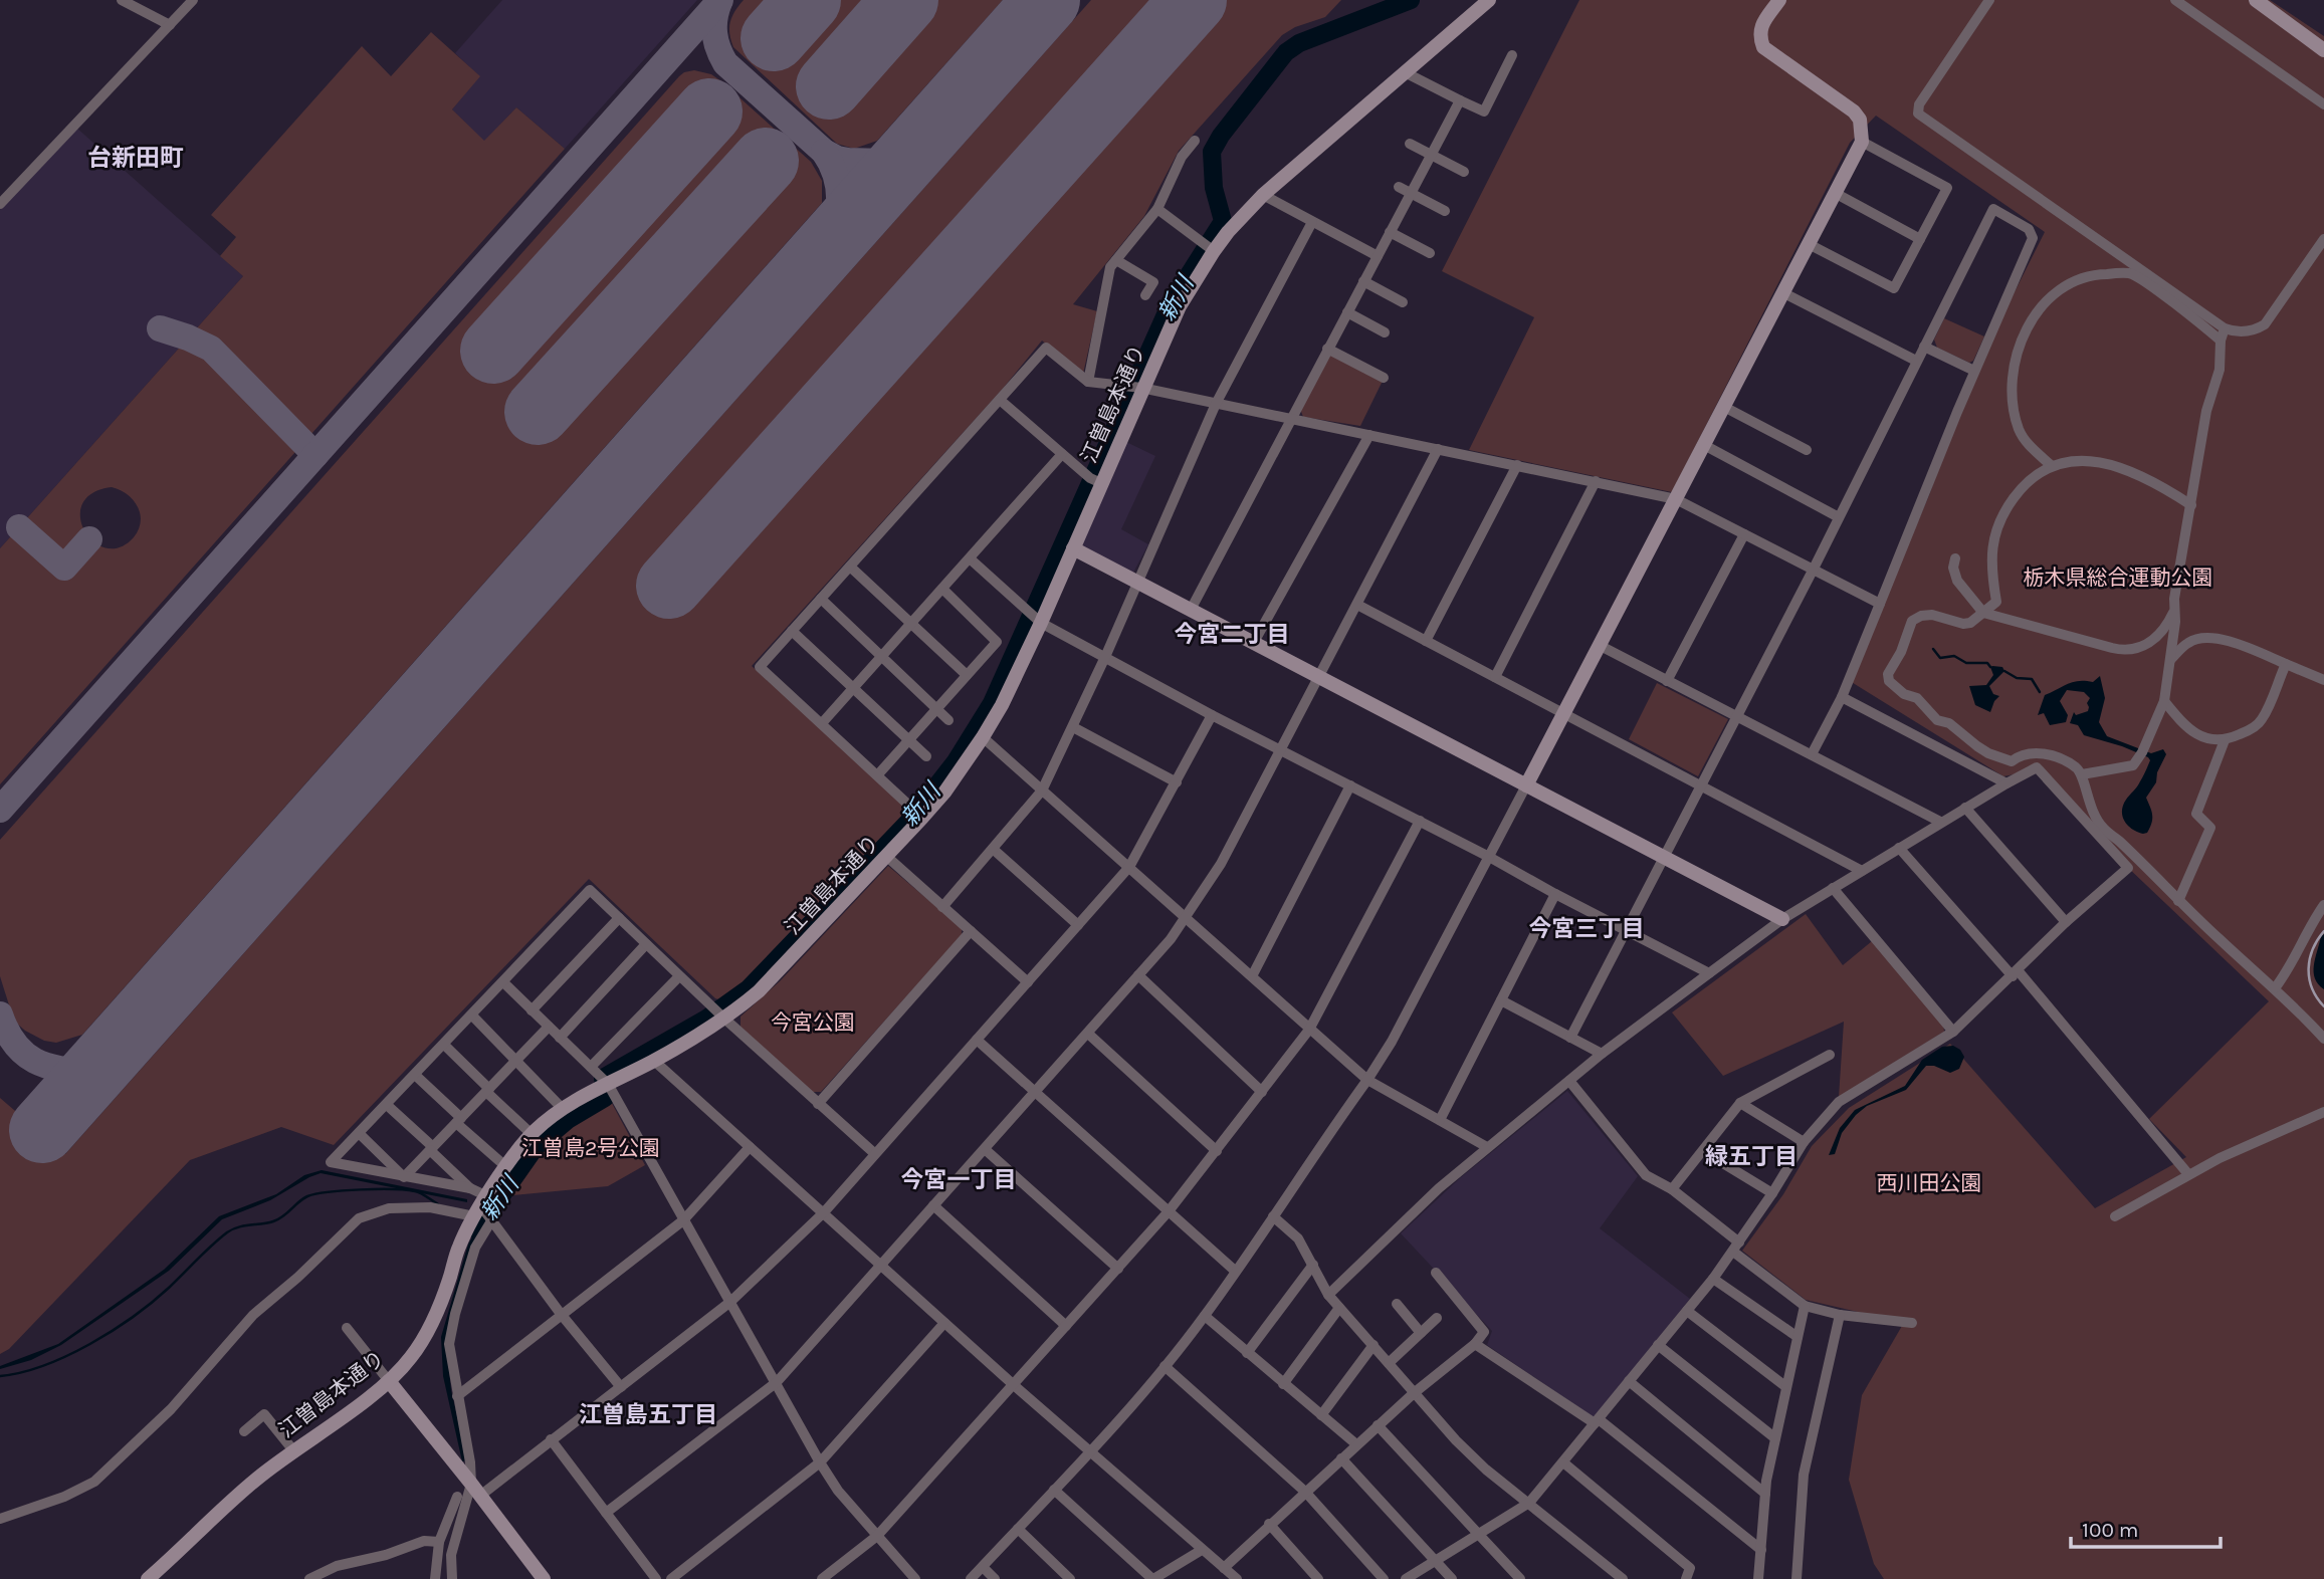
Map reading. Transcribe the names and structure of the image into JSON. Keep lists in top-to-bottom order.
{
  "streets": {
    "street": ["江曽島本通り"]
  },
  "districts": [
    "台新田町",
    "今宮二丁目",
    "今宮三丁目",
    "緑五丁目",
    "今宮一丁目",
    "江曽島五丁目"
  ],
  "water": ["新川"],
  "parks": [
    "栃木県総合運動公園",
    "今宮公園",
    "江曽島2号公園",
    "西川田公園"
  ],
  "scale_bar": "100 m"
}
